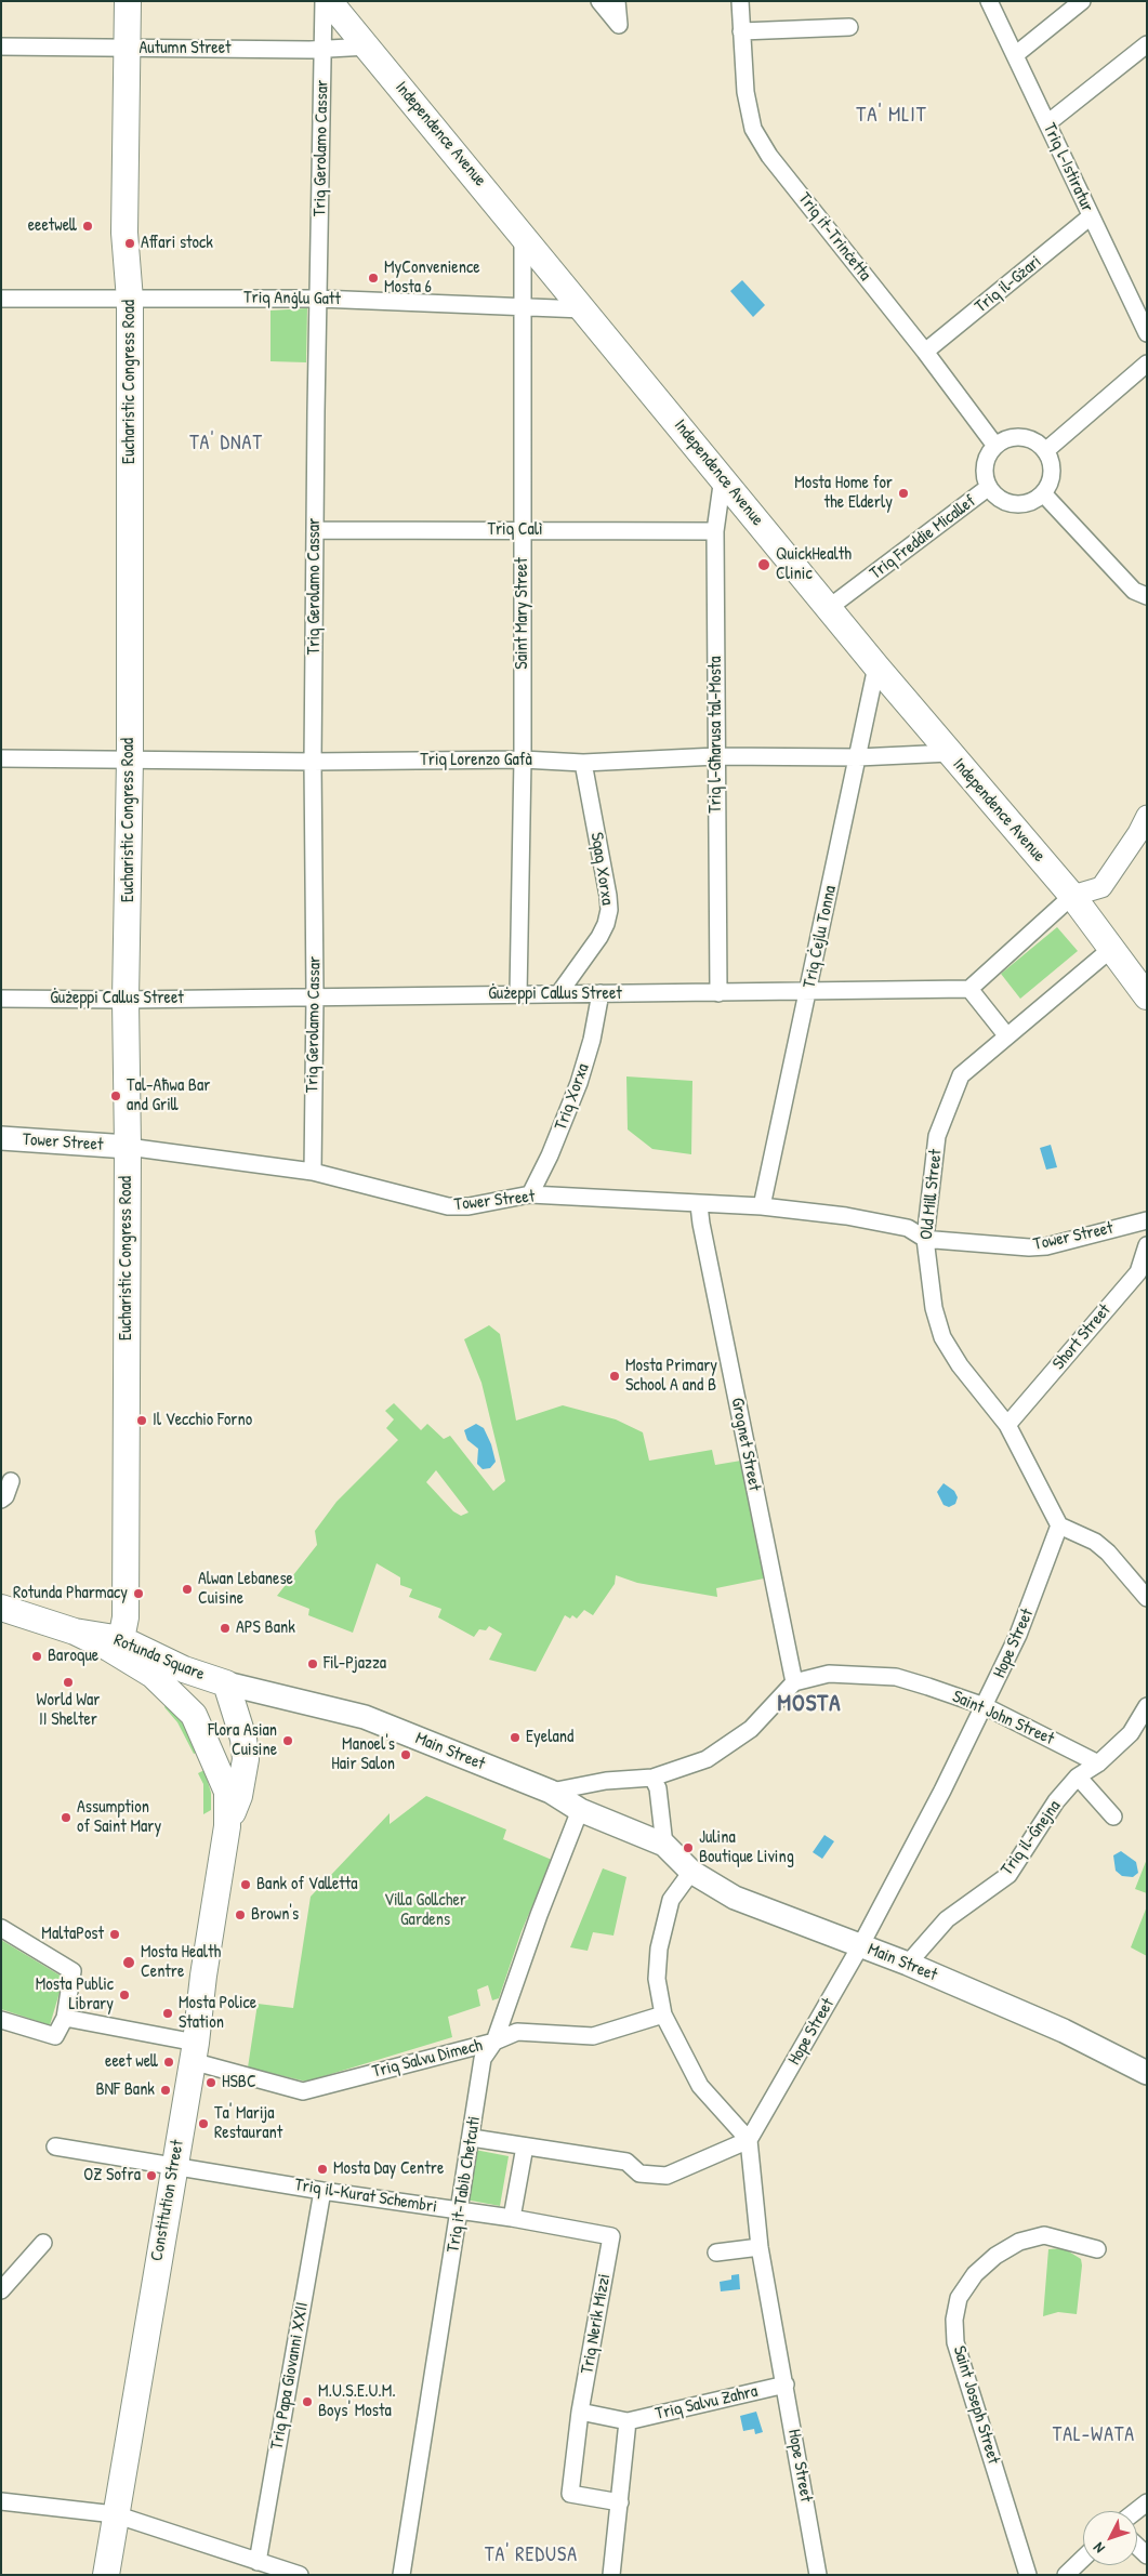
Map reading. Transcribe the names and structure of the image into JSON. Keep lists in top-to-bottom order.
{
  "streets": {
    "main road": [
      "Independence Avenue",
      "Eucharistic Congress Road",
      "Tower Street",
      "Rotunda Square",
      "Main Street",
      "Constitution Street"
    ],
    "street": [
      "Autumn Street",
      "Triq Gerolamo Cassar",
      "Triq l-Istiratur",
      "Triq it-Trinċetta",
      "Triq il-Gżari",
      "Triq Anġlu Gatt",
      "Triq Calì",
      "Triq Freddie Micallef",
      "Saint Mary Street",
      "Triq l-Għarusa tal-Mosta",
      "Triq Lorenzo Gafà",
      "Sqaq Xorxa",
      "Triq Ċejlu Tonna",
      "Ġużeppi Callus Street",
      "Triq Xorxa",
      "Old Mill Street",
      "Short Street",
      "Grognet Street",
      "Hope Street",
      "Saint John Street",
      "Triq il-Ġnejna",
      "Triq Salvu Dimech",
      "Triq it-Tabib Chetcuti",
      "Triq il-Kurat Schembri",
      "Triq Nerik Mizzi",
      "Triq Papa Giovanni XXII",
      "Triq Salvu Zahra",
      "Saint Joseph Street"
    ]
  },
  "crossings": [
    ["Autumn Street", "Independence Avenue"],
    ["Autumn Street", "Triq Gerolamo Cassar"],
    ["Autumn Street", "Eucharistic Congress Road"],
    ["Independence Avenue", "Triq Anġlu Gatt"],
    ["Independence Avenue", "Triq Freddie Micallef"],
    ["Independence Avenue", "Saint Mary Street"],
    ["Independence Avenue", "Triq l-Għarusa tal-Mosta"],
    ["Independence Avenue", "Triq Lorenzo Gafà"],
    ["Independence Avenue", "Triq Ċejlu Tonna"],
    ["Independence Avenue", "Old Mill Street"],
    ["Triq Gerolamo Cassar", "Triq Anġlu Gatt"],
    ["Triq Gerolamo Cassar", "Triq Calì"],
    ["Triq Gerolamo Cassar", "Triq Lorenzo Gafà"],
    ["Triq Gerolamo Cassar", "Ġużeppi Callus Street"],
    ["Triq Gerolamo Cassar", "Tower Street"],
    ["Triq l-Istiratur", "Triq il-Gżari"],
    ["Triq it-Trinċetta", "Triq il-Gżari"],
    ["Triq it-Trinċetta", "Triq Freddie Micallef"],
    ["Triq Anġlu Gatt", "Eucharistic Congress Road"],
    ["Triq Anġlu Gatt", "Saint Mary Street"],
    ["Eucharistic Congress Road", "Triq Lorenzo Gafà"],
    ["Eucharistic Congress Road", "Ġużeppi Callus Street"],
    ["Eucharistic Congress Road", "Tower Street"],
    ["Eucharistic Congress Road", "Rotunda Square"],
    ["Triq Calì", "Saint Mary Street"],
    ["Triq Calì", "Triq l-Għarusa tal-Mosta"],
    ["Saint Mary Street", "Triq Lorenzo Gafà"],
    ["Saint Mary Street", "Ġużeppi Callus Street"],
    ["Triq l-Għarusa tal-Mosta", "Triq Lorenzo Gafà"],
    ["Triq l-Għarusa tal-Mosta", "Ġużeppi Callus Street"],
    ["Triq Lorenzo Gafà", "Sqaq Xorxa"],
    ["Triq Lorenzo Gafà", "Triq Ċejlu Tonna"],
    ["Sqaq Xorxa", "Ġużeppi Callus Street"],
    ["Triq Ċejlu Tonna", "Ġużeppi Callus Street"],
    ["Triq Ċejlu Tonna", "Tower Street"],
    ["Ġużeppi Callus Street", "Triq Xorxa"],
    ["Triq Xorxa", "Tower Street"],
    ["Tower Street", "Old Mill Street"],
    ["Tower Street", "Grognet Street"],
    ["Old Mill Street", "Short Street"],
    ["Old Mill Street", "Hope Street"],
    ["Grognet Street", "Saint John Street"],
    ["Hope Street", "Saint John Street"],
    ["Hope Street", "Main Street"],
    ["Hope Street", "Triq Salvu Zahra"],
    ["Rotunda Square", "Main Street"],
    ["Rotunda Square", "Constitution Street"],
    ["Saint John Street", "Triq il-Ġnejna"],
    ["Main Street", "Triq il-Ġnejna"],
    ["Main Street", "Triq it-Tabib Chetcuti"],
    ["Triq Salvu Dimech", "Triq it-Tabib Chetcuti"],
    ["Triq Salvu Dimech", "Constitution Street"],
    ["Triq it-Tabib Chetcuti", "Triq il-Kurat Schembri"],
    ["Triq il-Kurat Schembri", "Constitution Street"],
    ["Triq il-Kurat Schembri", "Triq Nerik Mizzi"],
    ["Triq il-Kurat Schembri", "Triq Papa Giovanni XXII"]
  ],
  "districts": [
    "TA' MLIT",
    "TA' DNAT",
    "MOSTA",
    "TAL-WATA",
    "TA' REDUSA"
  ],
  "parks": ["Villa Gollcher Gardens"],
  "places": [
    "eeetwell",
    "Affari stock",
    "MyConvenience Mosta 6",
    "Mosta Home for the Elderly",
    "QuickHealth Clinic",
    "Tal-Aħwa Bar and Grill",
    "Mosta Primary School A and B",
    "Il Vecchio Forno",
    "Alwan Lebanese Cuisine",
    "Rotunda Pharmacy",
    "APS Bank",
    "Baroque",
    "Fil-Pjazza",
    "World War II Shelter",
    "Eyeland",
    "Flora Asian Cuisine",
    "Manoel's Hair Salon",
    "Assumption of Saint Mary",
    "Julina Boutique Living",
    "Bank of Valletta",
    "Brown's",
    "MaltaPost",
    "Mosta Health Centre",
    "Mosta Public Library",
    "Mosta Police Station",
    "eeet well",
    "HSBC",
    "BNF Bank",
    "Ta' Marija Restaurant",
    "Mosta Day Centre",
    "OZ Sofra",
    "M.U.S.E.U.M. Boys' Mosta"
  ],
  "north": "bottom left"
}
